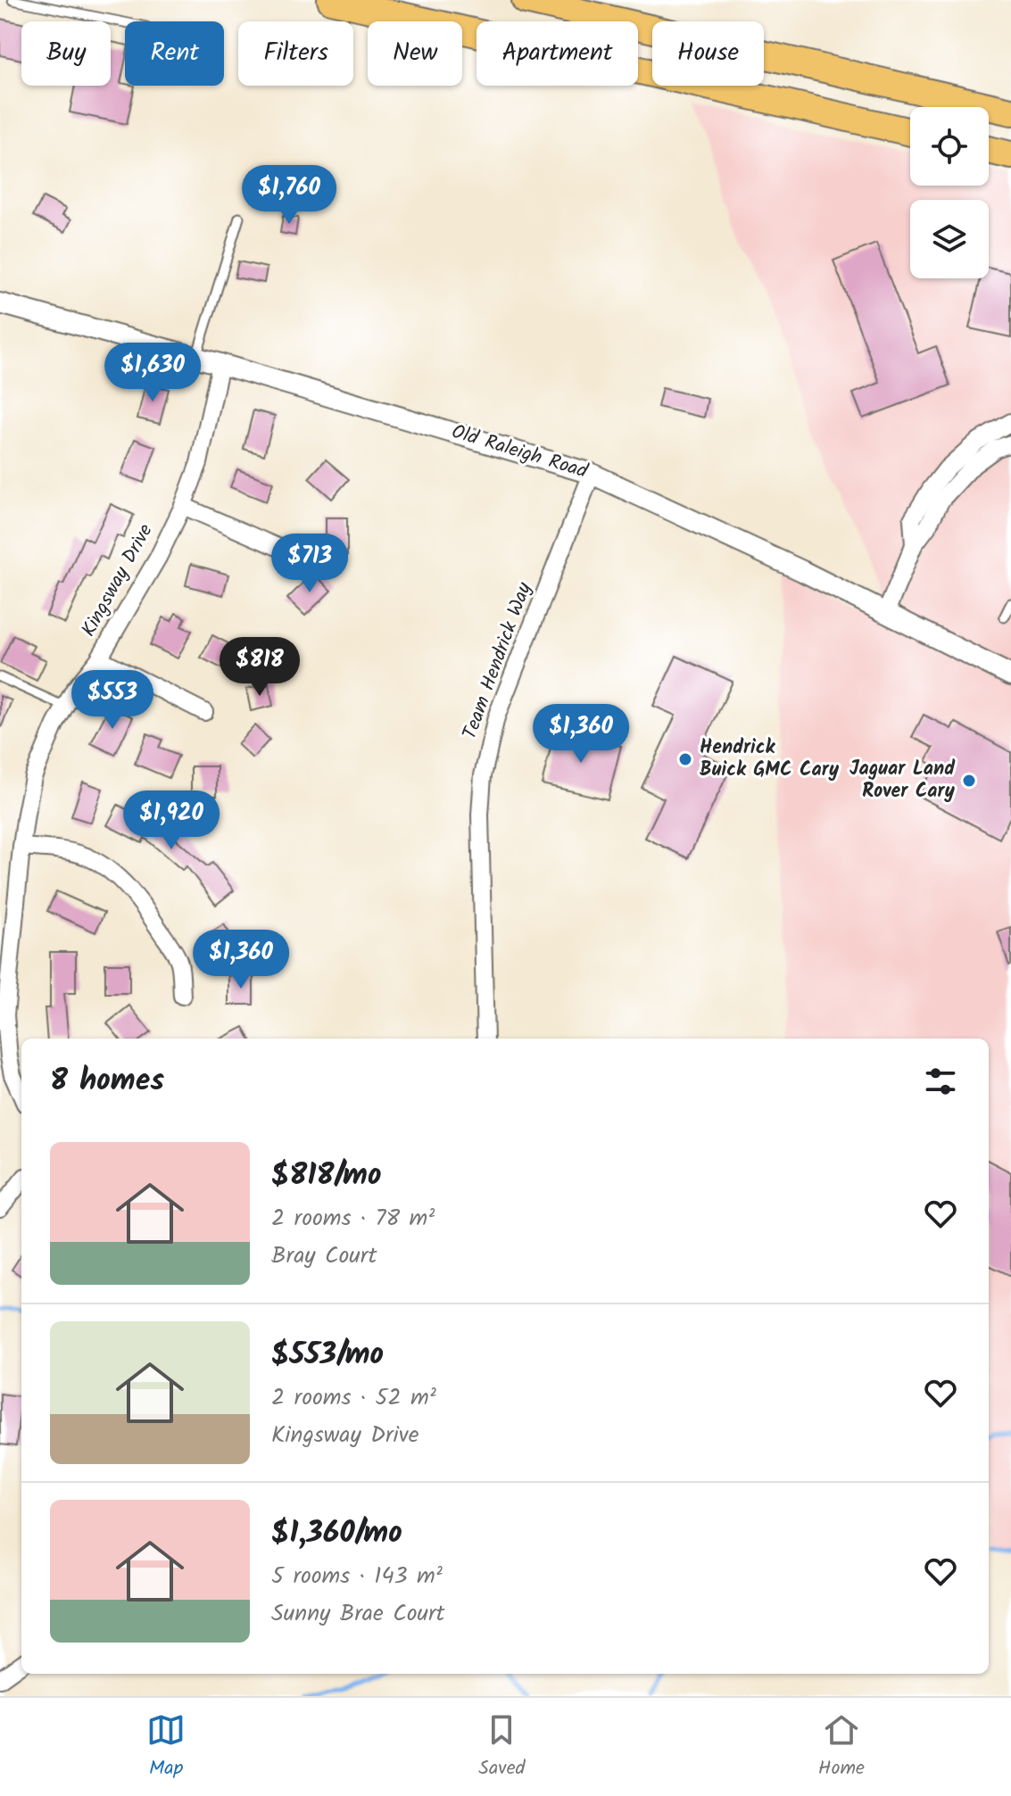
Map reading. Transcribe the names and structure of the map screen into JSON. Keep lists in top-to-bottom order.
{
  "streets": {
    "street": ["Old Raleigh Road", "Kingsway Drive", "Team Hendrick Way"]
  },
  "crossings": [
    ["Old Raleigh Road", "Kingsway Drive"],
    ["Old Raleigh Road", "Team Hendrick Way"]
  ],
  "places": ["Hendrick Buick GMC Cary", "Jaguar Land Rover Cary"],
  "page": {
    "chip": [
      "Buy",
      "Rent",
      "Filters",
      "New",
      "Apartment",
      "House"
    ],
    "price": [
      "$1,760",
      "$1,630",
      "$713",
      "$818",
      "$553",
      "$1,360",
      "$1,920",
      "$1,360"
    ],
    "heading": "8 homes",
    "list": [
      {
        "name": "$818/mo",
        "note": "2 rooms · 78 m² · Bray Court"
      },
      {
        "name": "$553/mo",
        "note": "2 rooms · 52 m² · Kingsway Drive"
      },
      {
        "name": "$1,360/mo",
        "note": "5 rooms · 143 m² · Sunny Brae Court"
      }
    ],
    "tabs": ["Map", "Saved", "Home"]
  }
}
